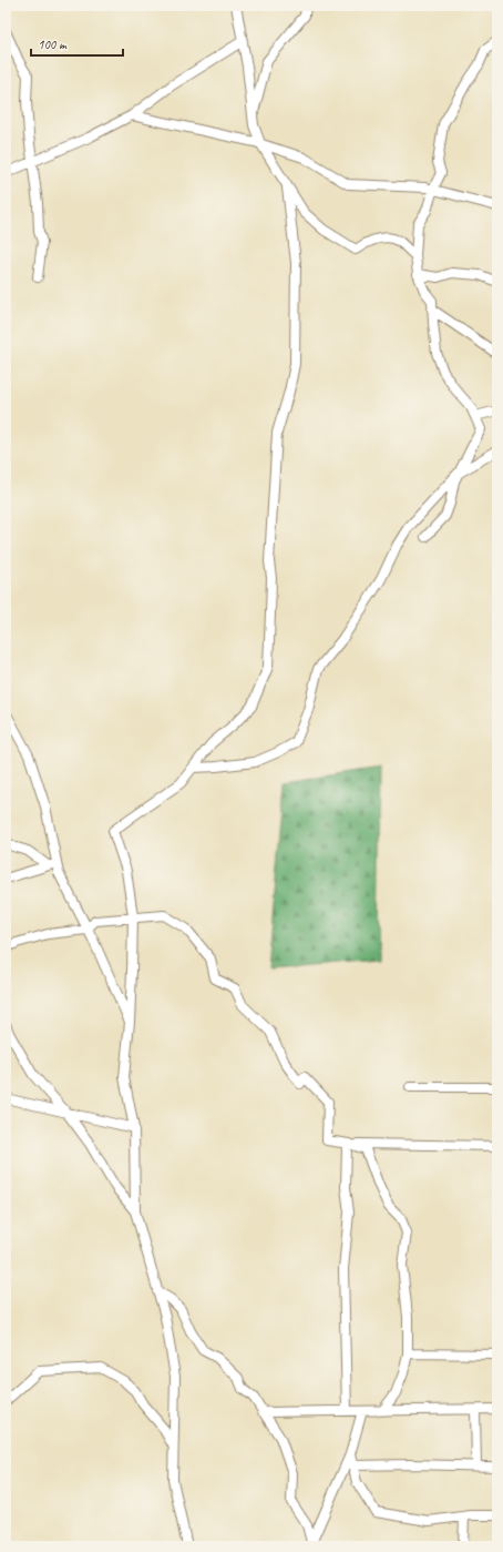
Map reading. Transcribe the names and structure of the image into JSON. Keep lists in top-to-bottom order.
{
  "scale_bar": "100 m"
}
